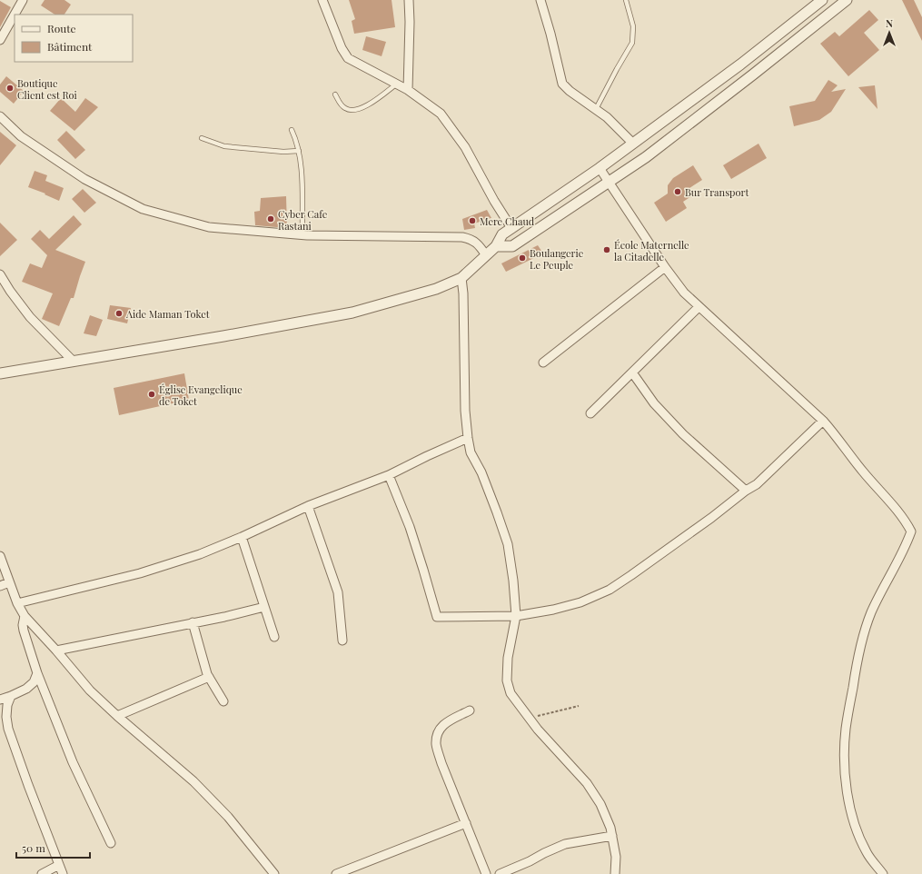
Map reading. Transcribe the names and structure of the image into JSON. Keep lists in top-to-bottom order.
{
  "places": [
    "Boutique Client est Roi",
    "Bur Transport",
    "Cyber Cafe Rastani",
    "Mere Chaud",
    "École Maternelle la Citadelle",
    "Boulangerie Le Peuple",
    "Aide Maman Toket",
    "Église Evangelique de Toket"
  ],
  "legend": ["Route", "Bâtiment"],
  "scale_bar": "50 m",
  "north": "top"
}
